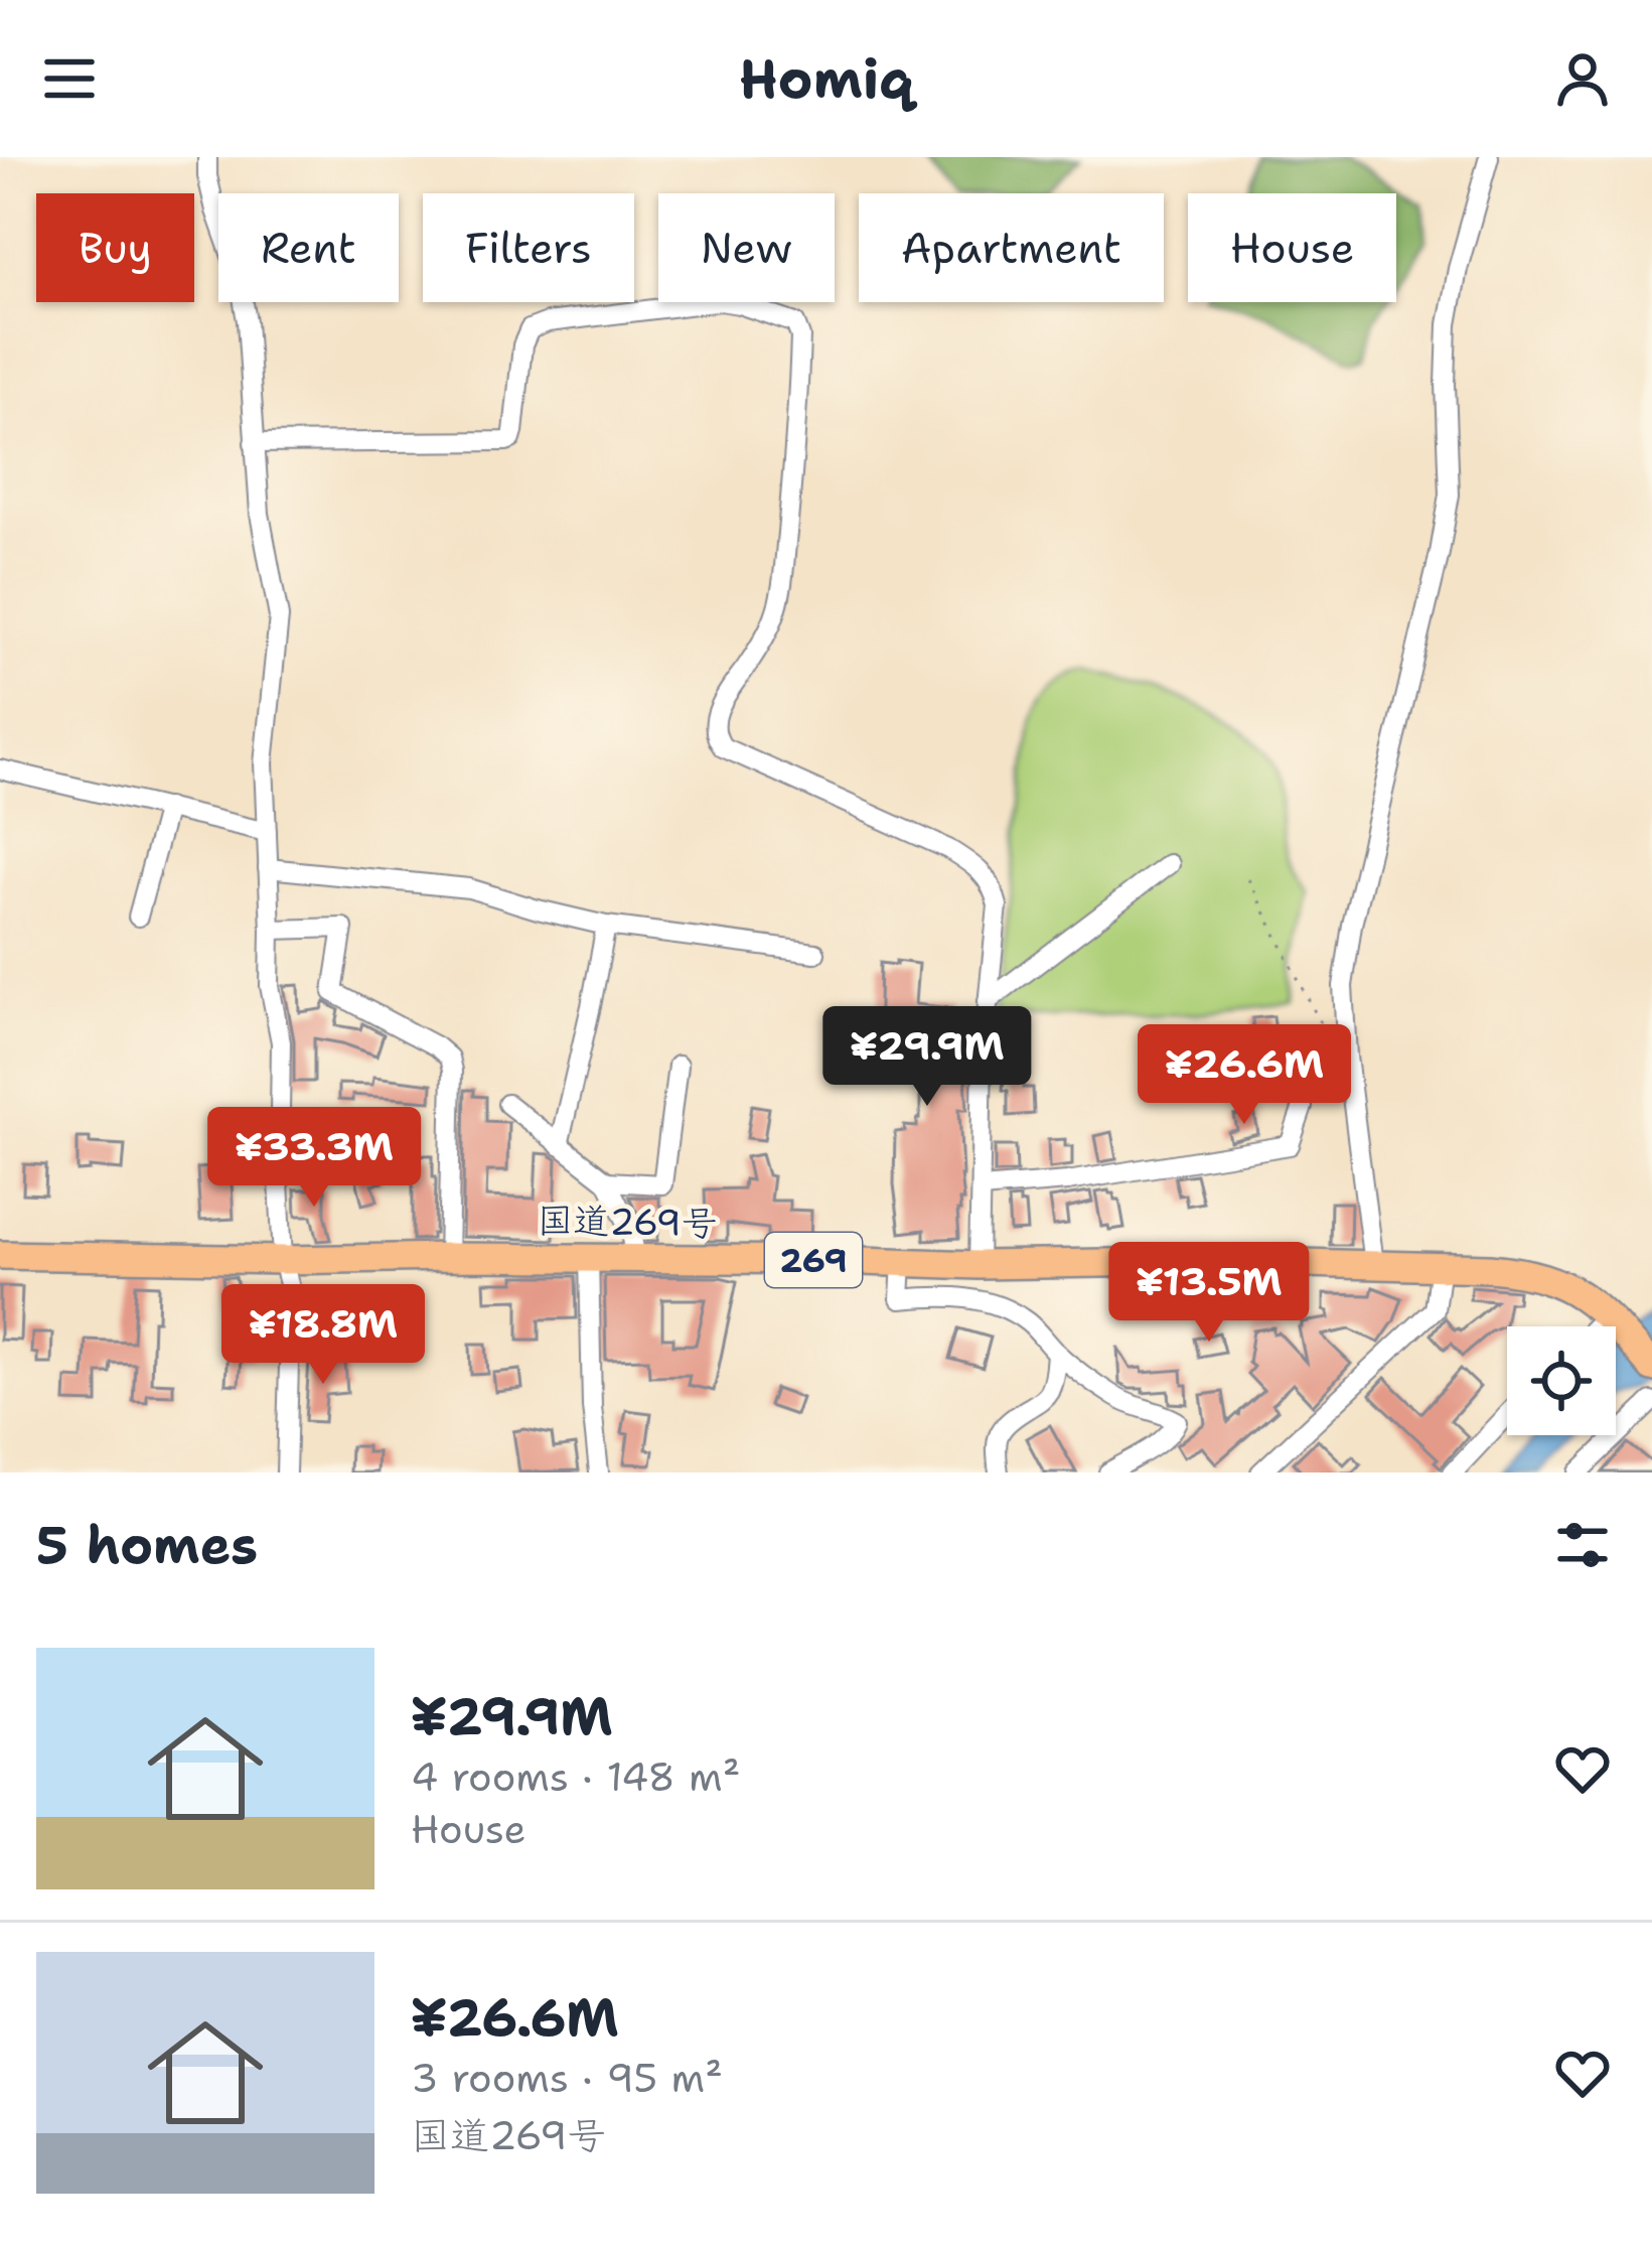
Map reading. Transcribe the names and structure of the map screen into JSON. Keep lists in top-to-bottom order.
{
  "streets": {
    "highway": ["国道269号", "269"]
  },
  "page": {
    "header": "Homiq",
    "chip": [
      "Buy",
      "Rent",
      "Filters",
      "New",
      "Apartment",
      "House"
    ],
    "price": [
      "¥29.9M",
      "¥26.6M",
      "¥33.3M",
      "¥13.5M",
      "¥18.8M"
    ],
    "heading": "5 homes",
    "list": [
      {
        "name": "¥29.9M",
        "note": "4 rooms · 148 m² · House"
      },
      {
        "name": "¥26.6M",
        "note": "3 rooms · 95 m² · 国道269号"
      }
    ]
  }
}
